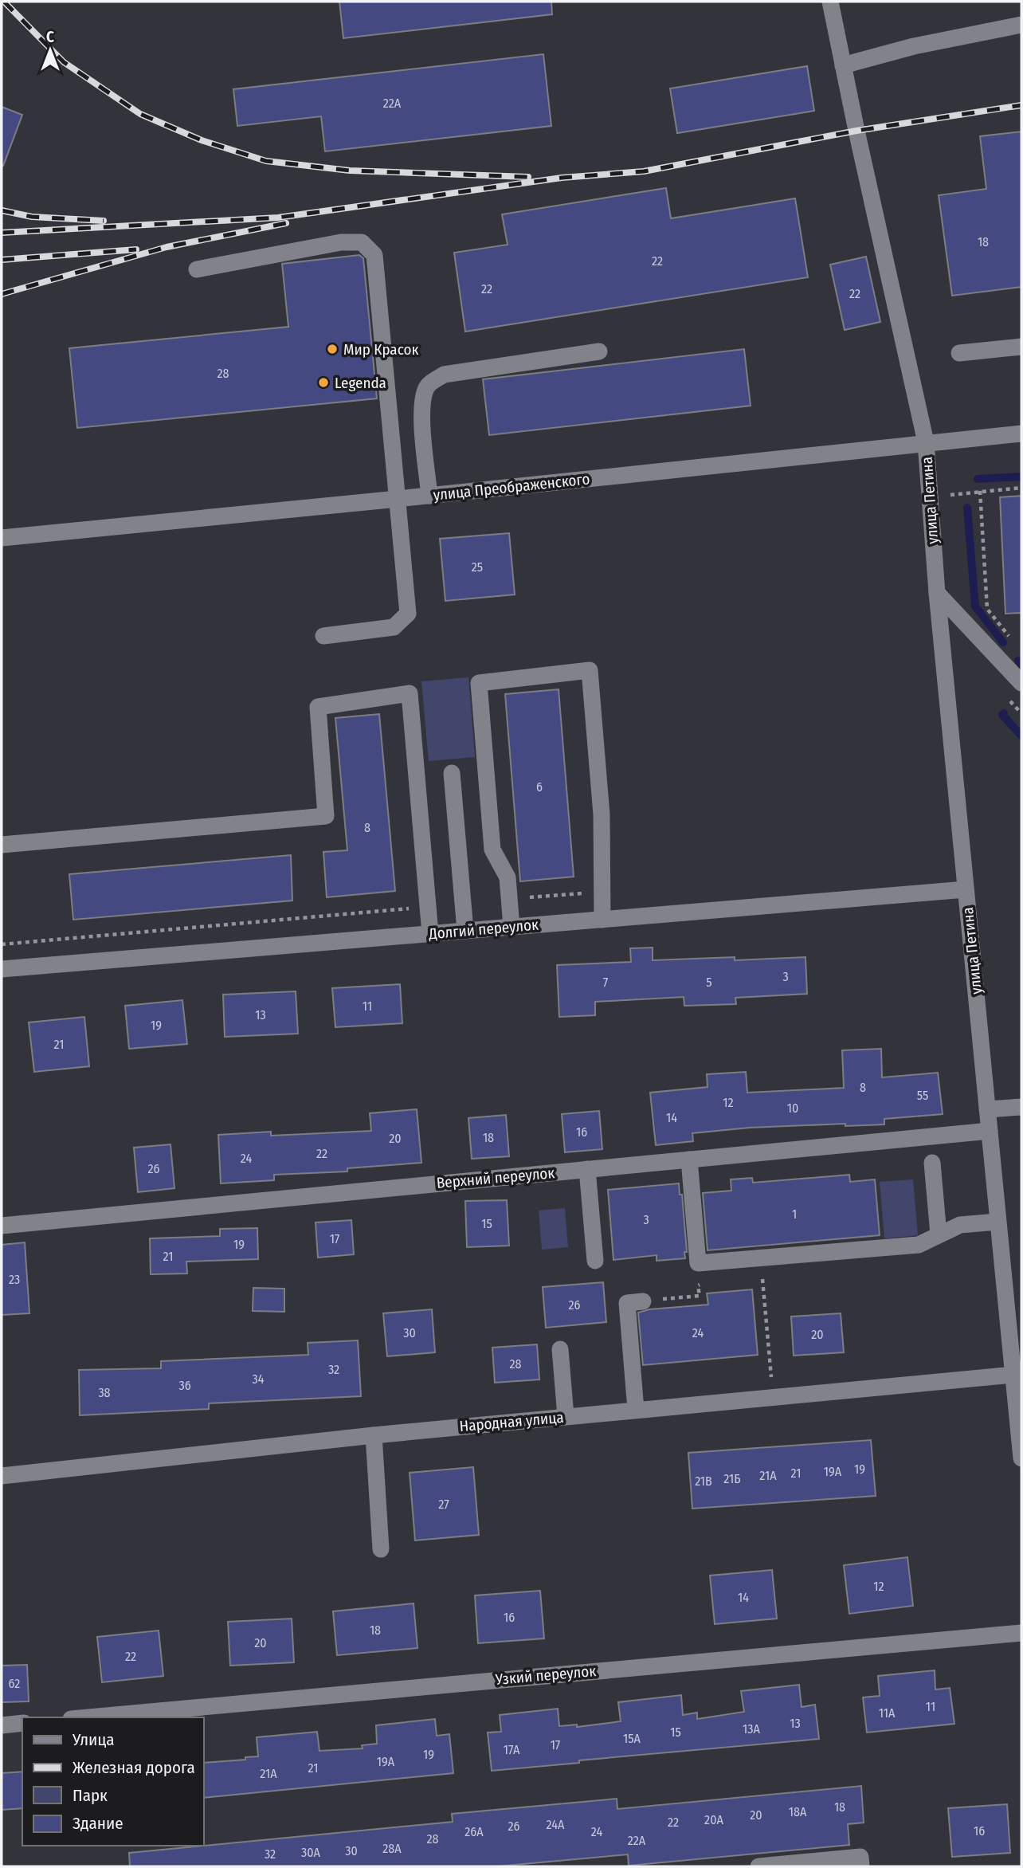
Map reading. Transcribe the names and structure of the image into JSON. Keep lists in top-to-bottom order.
{
  "streets": {
    "street": [
      "улица Преображенского",
      "улица Петина",
      "Долгий переулок",
      "Верхний переулок",
      "Народная улица",
      "Узкий переулок"
    ]
  },
  "crossings": [
    ["улица Преображенского", "улица Петина"],
    ["улица Петина", "Долгий переулок"],
    ["улица Петина", "Верхний переулок"],
    ["улица Петина", "Народная улица"]
  ],
  "places": ["Мир Красок", "Legenda"],
  "house_numbers": [
    "22А",
    "18",
    "22",
    "22",
    "22",
    "28",
    "25",
    "6",
    "8",
    "3",
    "7",
    "5",
    "11",
    "13",
    "19",
    "21",
    "8",
    "55",
    "12",
    "10",
    "14",
    "16",
    "18",
    "20",
    "22",
    "24",
    "26",
    "1",
    "3",
    "15",
    "17",
    "19",
    "21",
    "23",
    "26",
    "30",
    "24",
    "20",
    "28",
    "32",
    "34",
    "36",
    "38",
    "19",
    "19А",
    "21",
    "21А",
    "21Б",
    "21В",
    "27",
    "12",
    "14",
    "16",
    "18",
    "20",
    "22",
    "62",
    "11",
    "11А",
    "13",
    "13А",
    "15",
    "15А",
    "17",
    "17А",
    "19",
    "19А",
    "21",
    "21А",
    "18",
    "18А",
    "20",
    "20А",
    "22",
    "24А",
    "26",
    "16",
    "26А",
    "24",
    "28",
    "22А",
    "28А",
    "30",
    "30А",
    "32"
  ],
  "legend": [
    "Улица",
    "Железная дорога",
    "Парк",
    "Здание"
  ],
  "north": "top"
}
